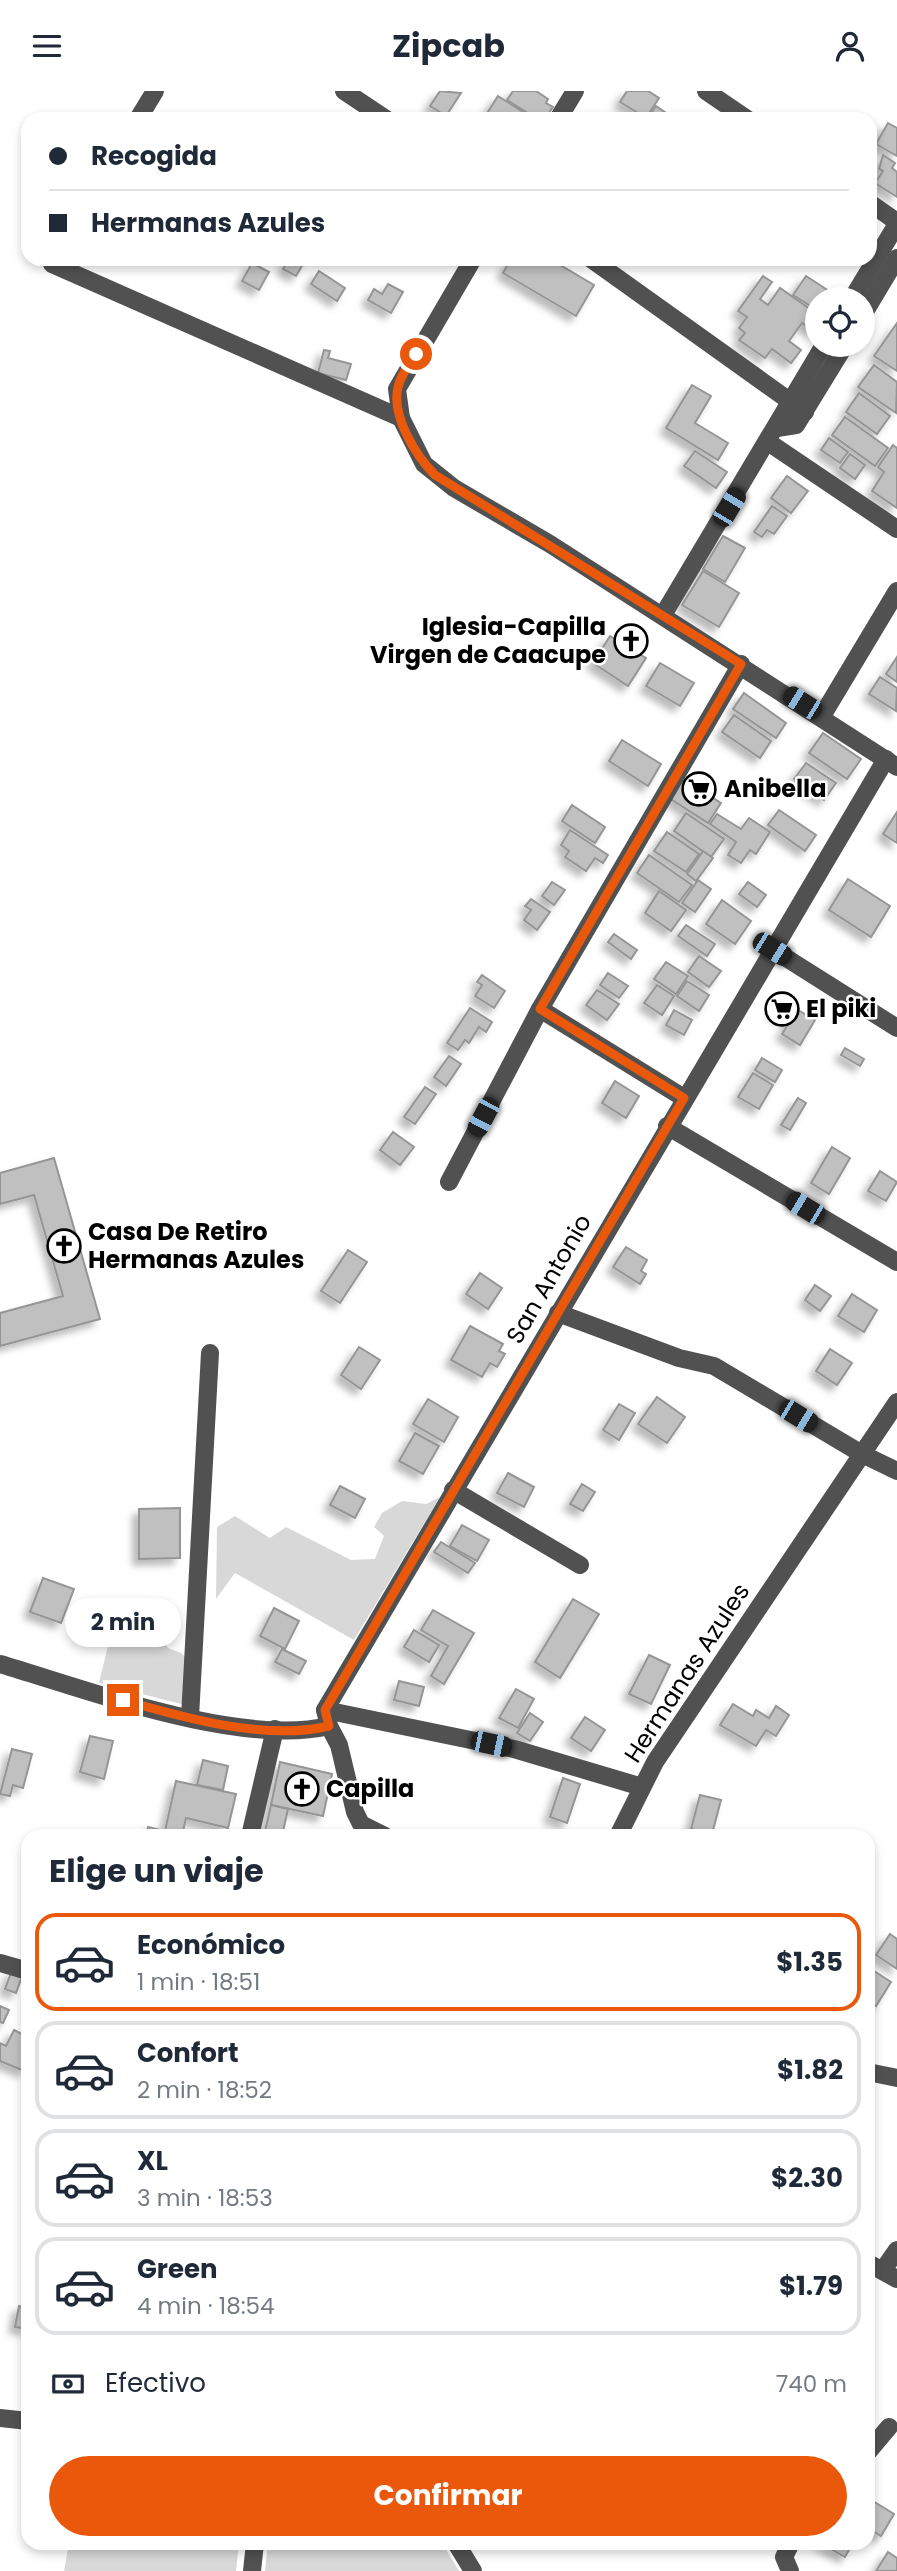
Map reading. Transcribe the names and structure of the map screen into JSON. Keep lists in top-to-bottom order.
{
  "streets": {
    "street": ["San Antonio", "Hermanas Azules"]
  },
  "crossings": [
    ["San Antonio", "Hermanas Azules"]
  ],
  "places": {
    "church": ["Iglesia-Capilla Virgen de Caacupe", "Casa De Retiro Hermanas Azules", "Capilla"],
    "supermarket": ["Anibella", "El piki"]
  },
  "page": {
    "header": "Zipcab",
    "banner": ["Recogida", "Hermanas Azules"],
    "bubble": "2 min",
    "heading": "Elige un viaje",
    "list": [
      {
        "name": "Económico",
        "note": "1 min · 18:51",
        "value": "$1.35"
      },
      {
        "name": "Confort",
        "note": "2 min · 18:52",
        "value": "$1.82"
      },
      {
        "name": "XL",
        "note": "3 min · 18:53",
        "value": "$2.30"
      },
      {
        "name": "Green",
        "note": "4 min · 18:54",
        "value": "$1.79"
      }
    ],
    "pay": ["Efectivo", "740 m"],
    "buttons": "Confirmar"
  }
}
